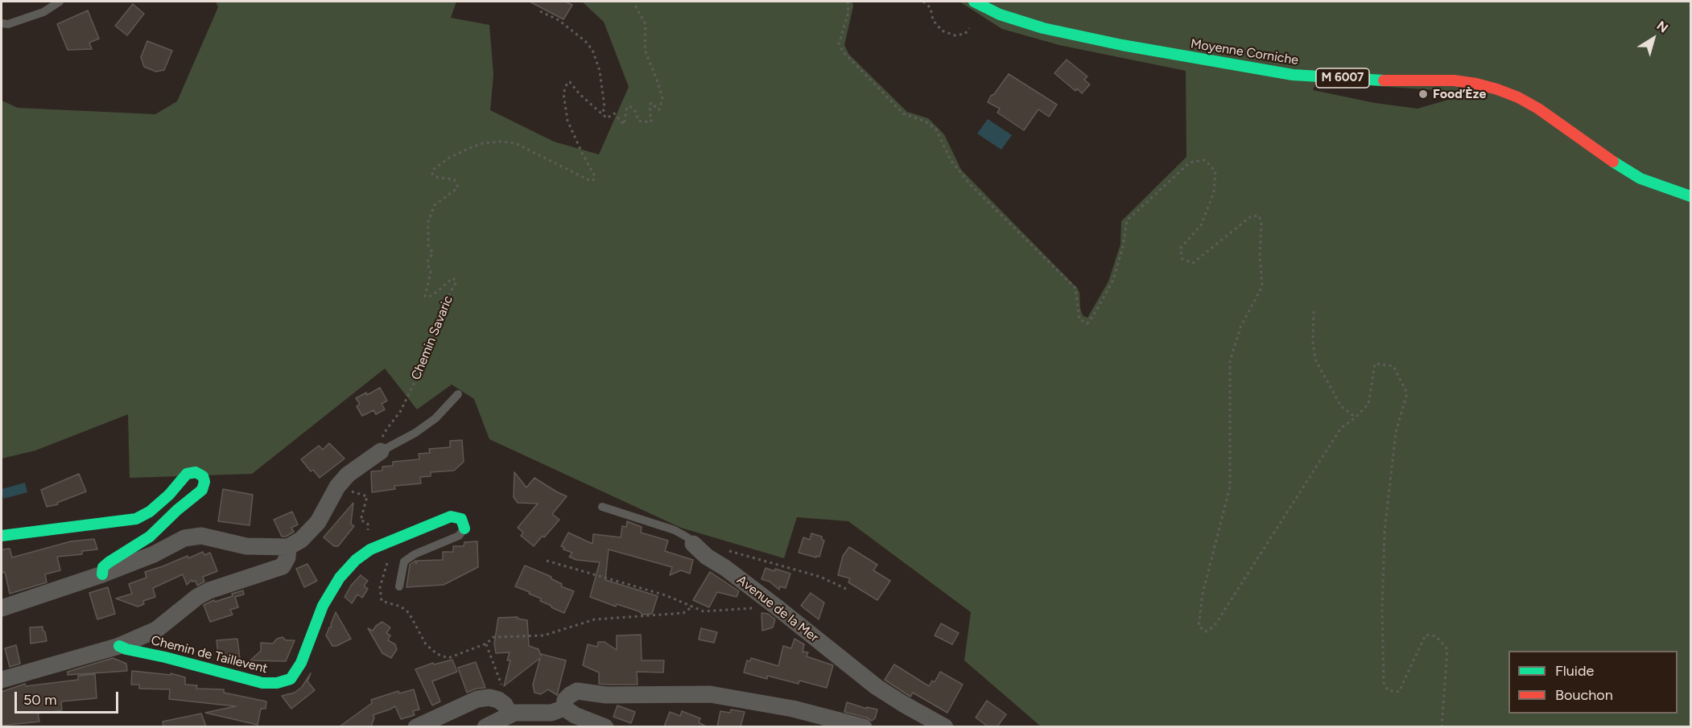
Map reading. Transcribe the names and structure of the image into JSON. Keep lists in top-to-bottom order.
{
  "streets": {
    "street": [
      "Moyenne Corniche",
      "M 6007",
      "Avenue de la Mer",
      "Chemin de Taillevent"
    ],
    "path": ["Chemin Savaric"]
  },
  "places": ["Food’Èze"],
  "legend": ["Fluide", "Bouchon"],
  "scale_bar": "50 m",
  "north": "top right"
}
